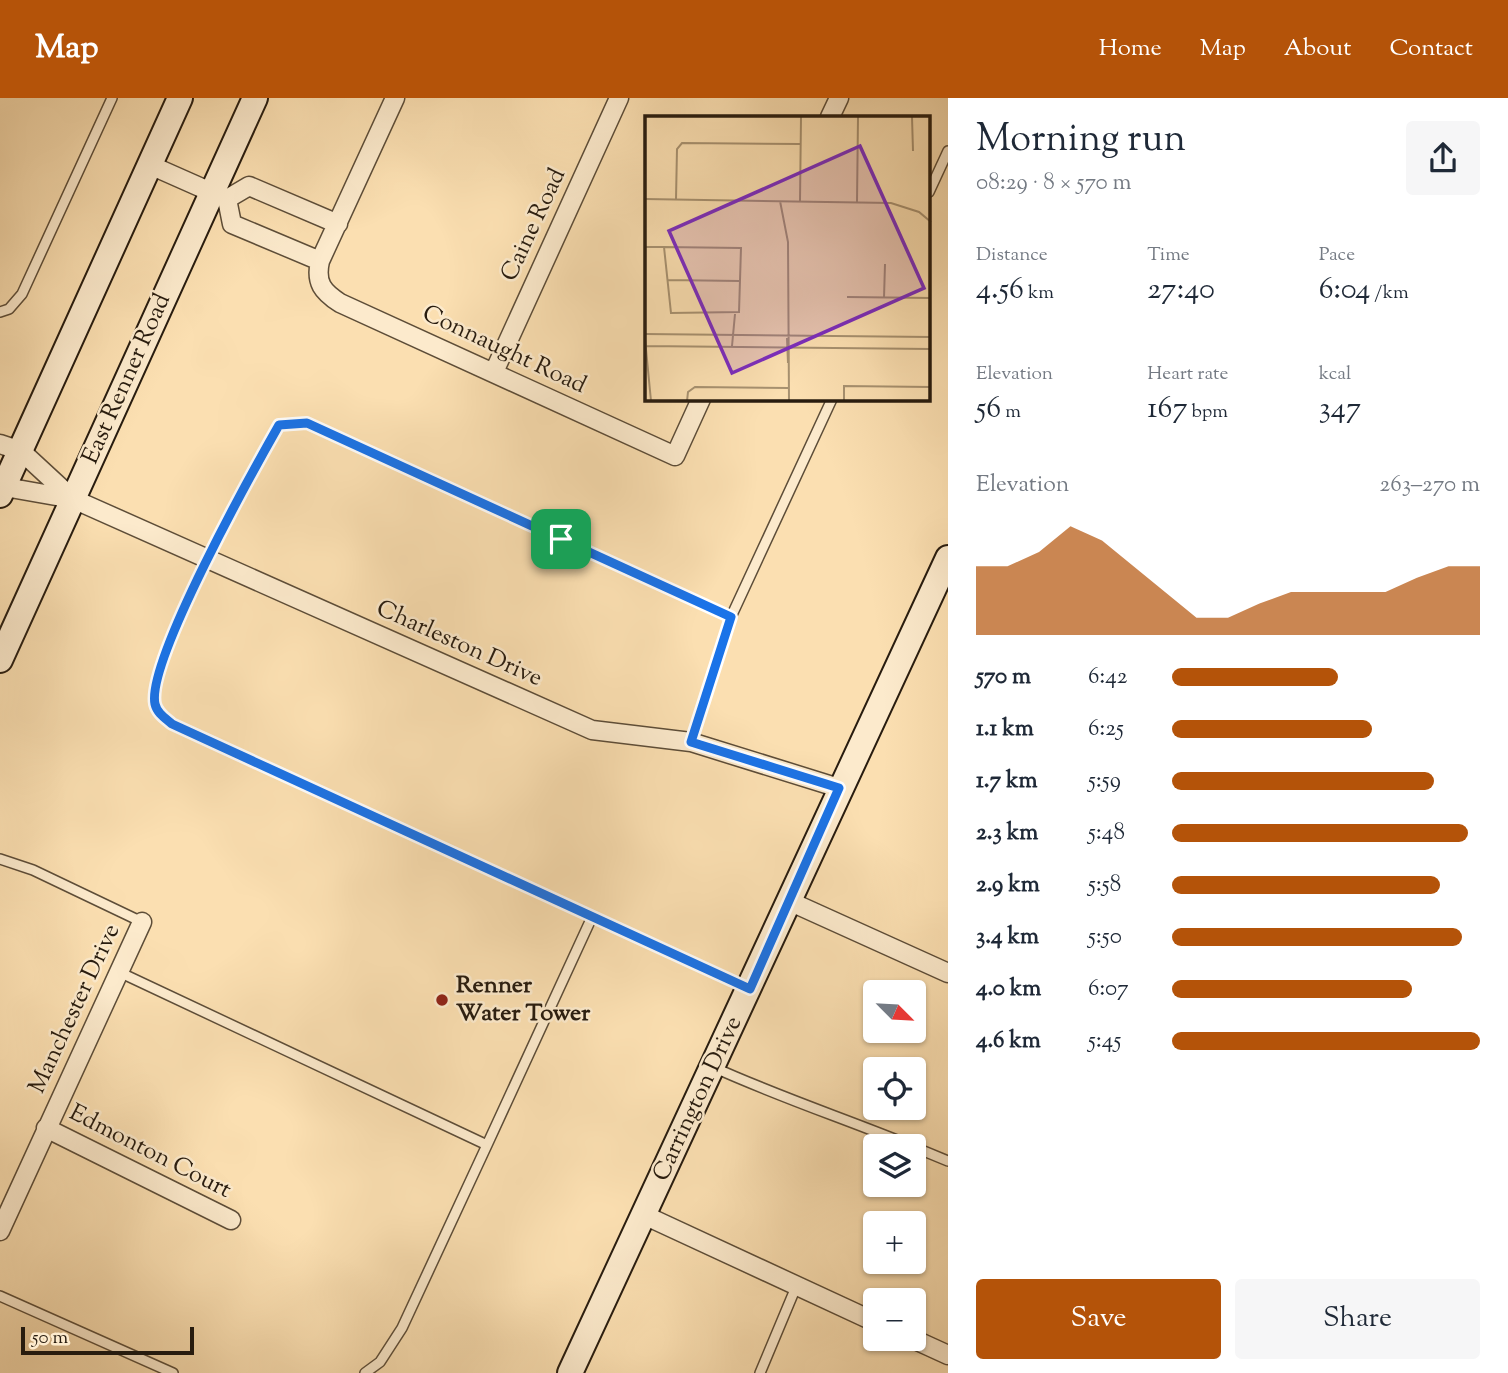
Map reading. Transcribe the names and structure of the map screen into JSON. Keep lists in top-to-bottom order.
{
  "streets": {
    "main road": ["East Renner Road", "Carrington Drive"],
    "street": [
      "Caine Road",
      "Connaught Road",
      "Charleston Drive",
      "Manchester Drive",
      "Edmonton Court"
    ]
  },
  "crossings": [
    ["Caine Road", "Connaught Road"],
    ["East Renner Road", "Charleston Drive"],
    ["Charleston Drive", "Carrington Drive"],
    ["Manchester Drive", "Edmonton Court"]
  ],
  "places": ["Renner Water Tower"],
  "scale_bar": "50 m",
  "north": "bottom right",
  "page": {
    "header": "Map",
    "nav": [
      "Home",
      "Map",
      "About",
      "Contact"
    ],
    "heading": ["Morning run", "08:29 · 8 × 570 m"],
    "stats": [
      ["Distance", "4.56 km"],
      ["Time", "27:40"],
      ["Pace", "6:04 /km"],
      ["Elevation", "56 m"],
      ["Heart rate", "167 bpm"],
      ["kcal", "347"]
    ],
    "chart": ["Elevation", "263–270 m"],
    "list": [
      {
        "name": "570 m",
        "note": "6:42"
      },
      {
        "name": "1.1 km",
        "note": "6:25"
      },
      {
        "name": "1.7 km",
        "note": "5:59"
      },
      {
        "name": "2.3 km",
        "note": "5:48"
      },
      {
        "name": "2.9 km",
        "note": "5:58"
      },
      {
        "name": "3.4 km",
        "note": "5:50"
      },
      {
        "name": "4.0 km",
        "note": "6:07"
      },
      {
        "name": "4.6 km",
        "note": "5:45"
      }
    ],
    "map_buttons": ["+", "−"],
    "buttons": ["Save", "Share"],
    "scale": "50 m"
  }
}
